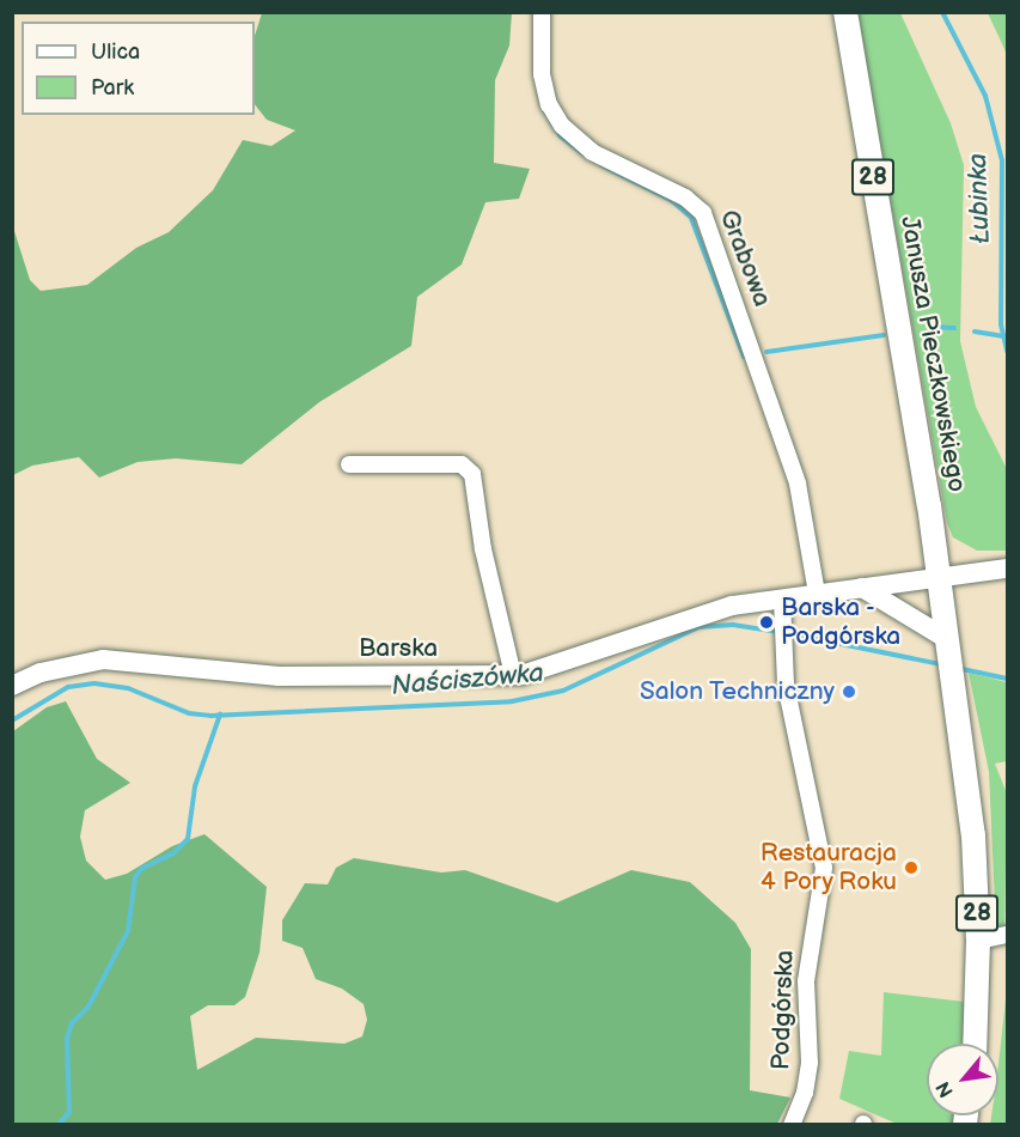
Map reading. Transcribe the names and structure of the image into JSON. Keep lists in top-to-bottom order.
{
  "streets": {
    "main road": ["28", "Janusza Pieczkowskiego"],
    "street": ["Grabowa", "Barska", "Podgórska"]
  },
  "crossings": [
    ["28", "Janusza Pieczkowskiego"],
    ["28", "Barska"],
    ["Grabowa", "Barska"],
    ["Janusza Pieczkowskiego", "Barska"],
    ["Barska", "Podgórska"]
  ],
  "water": ["Łubinka", "Naściszówka"],
  "places": ["Barska - Podgórska", "Salon Techniczny", "Restauracja 4 Pory Roku"],
  "legend": ["Ulica", "Park"],
  "north": "bottom left"
}
